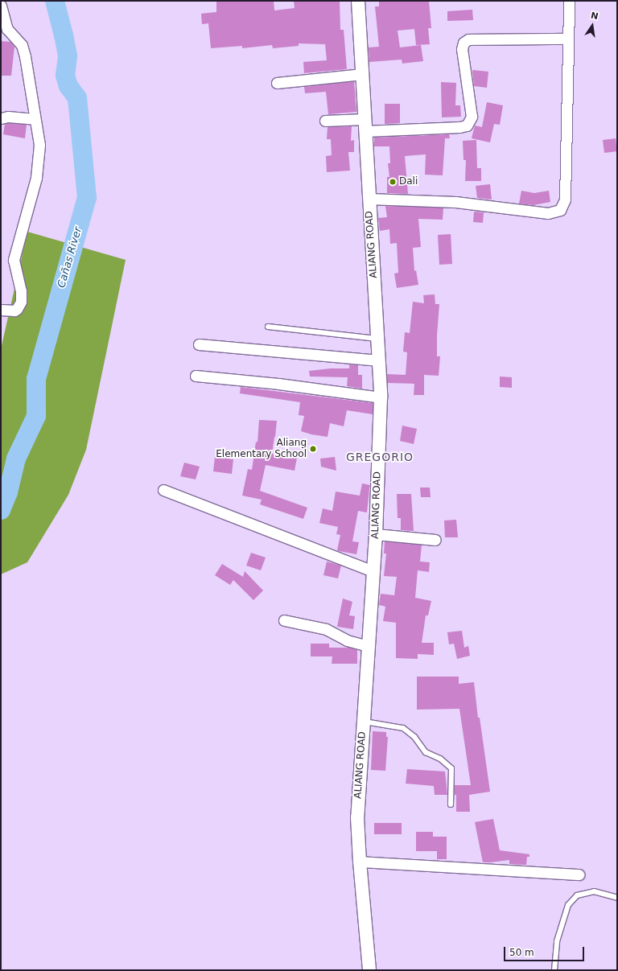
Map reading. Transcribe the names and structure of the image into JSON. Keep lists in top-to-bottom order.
{
  "streets": {
    "street": ["ALIANG ROAD"]
  },
  "districts": ["GREGORIO"],
  "water": ["Cañas River"],
  "places": ["Dali", "Aliang Elementary School"],
  "scale_bar": "50 m",
  "north": "top"
}
